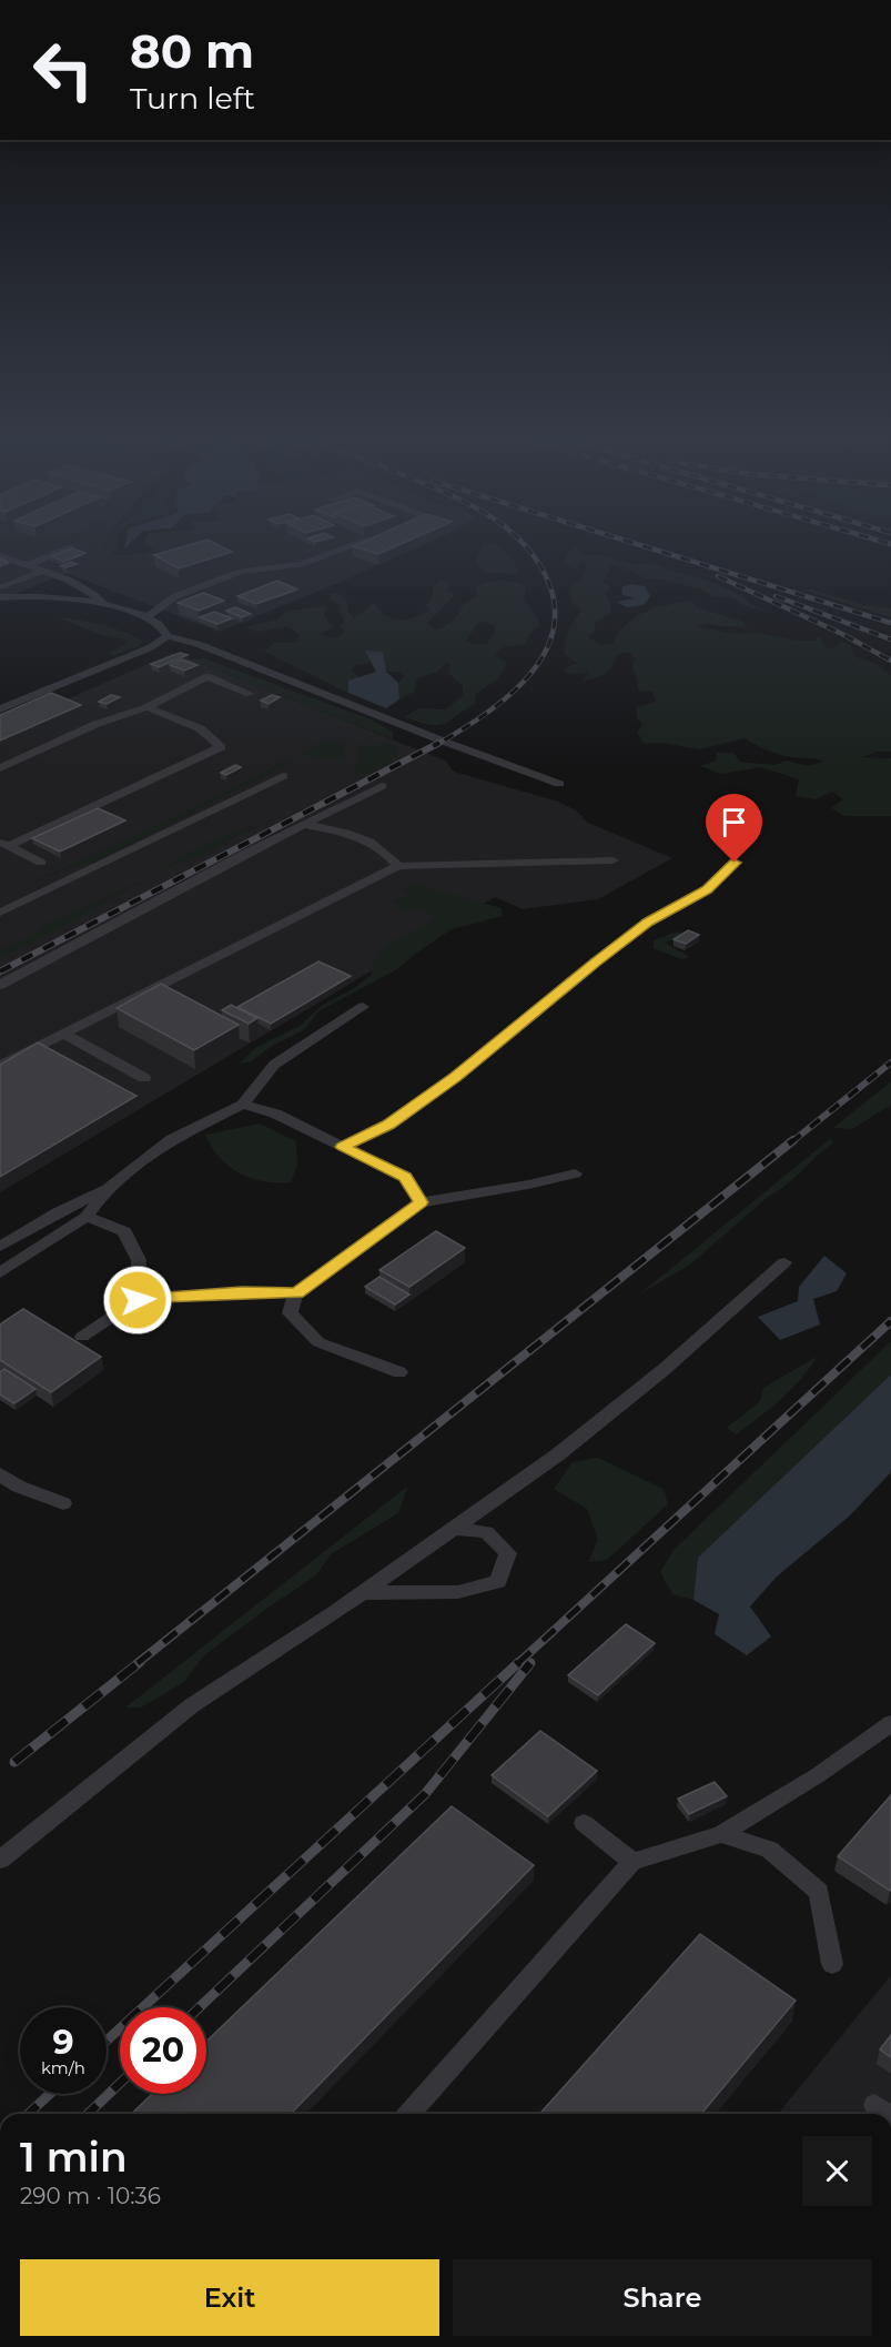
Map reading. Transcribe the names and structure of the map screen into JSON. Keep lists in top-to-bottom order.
{
  "page": {
    "turn": ["80 m", "Turn left"],
    "speed": "9 km/h",
    "limit": "20",
    "heading": ["1 min", "290 m · 10:36"],
    "buttons": ["Exit", "Share"]
  }
}
